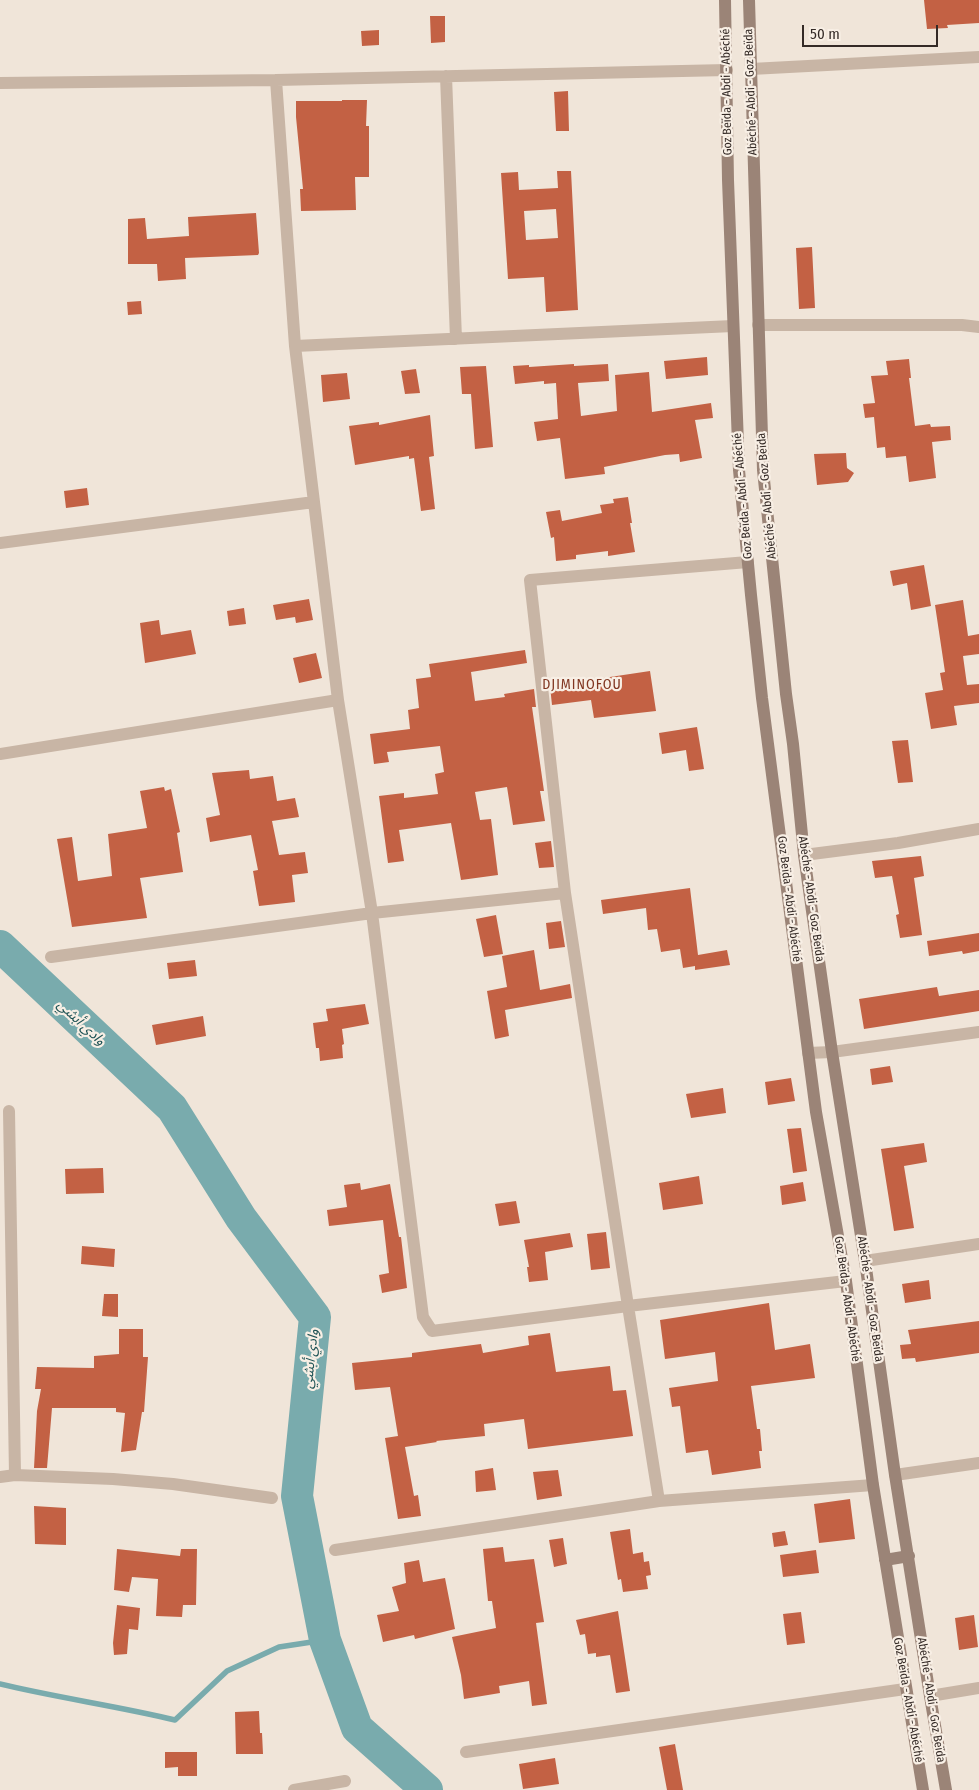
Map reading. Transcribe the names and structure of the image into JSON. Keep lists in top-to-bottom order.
{
  "streets": {
    "main road": ["Goz Beïda - Abdi - Abéché", "Abéché - Abdi - Goz Beïda"]
  },
  "districts": ["DJIMINOFOU"],
  "water": ["وادي أبشي"],
  "scale_bar": "50 m"
}
